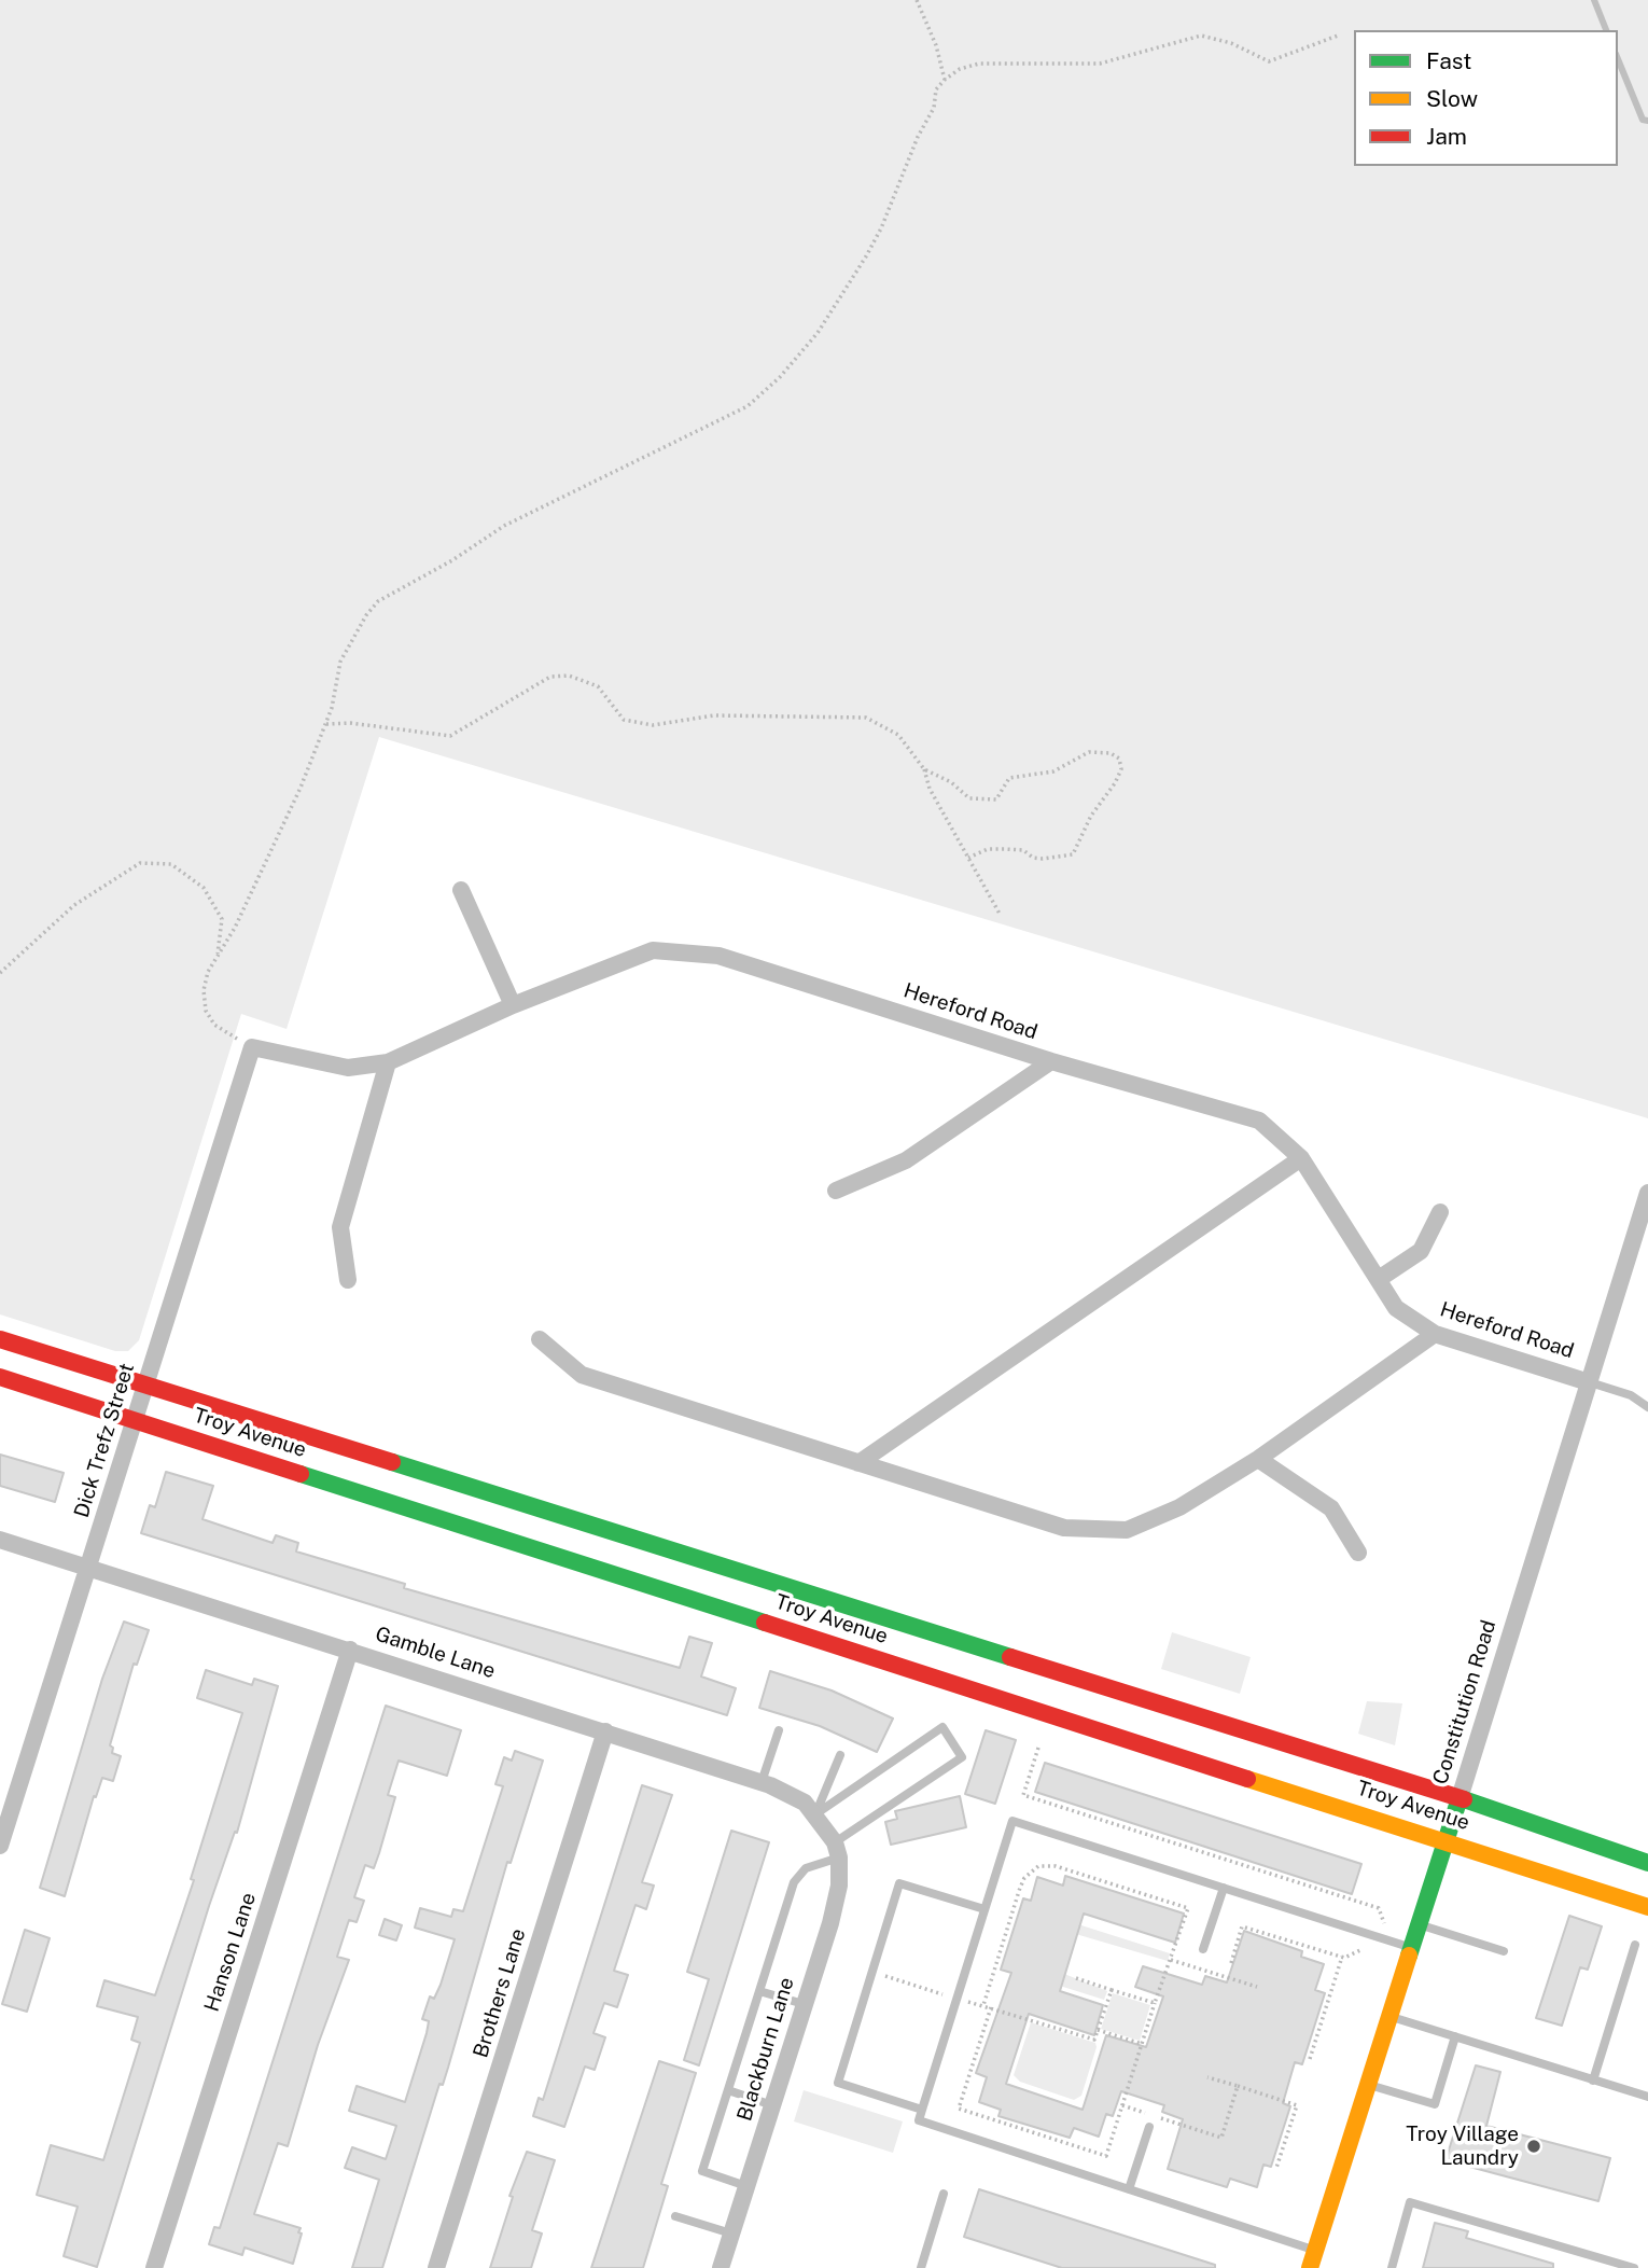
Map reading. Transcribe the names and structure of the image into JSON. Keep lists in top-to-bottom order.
{
  "streets": {
    "main road": ["Troy Avenue", "Constitution Road"],
    "street": [
      "Hereford Road",
      "Dick Trefz Street",
      "Gamble Lane",
      "Hanson Lane",
      "Brothers Lane",
      "Blackburn Lane"
    ]
  },
  "crossings": [
    ["Hereford Road", "Dick Trefz Street"],
    ["Hereford Road", "Constitution Road"],
    ["Troy Avenue", "Dick Trefz Street"],
    ["Troy Avenue", "Constitution Road"],
    ["Dick Trefz Street", "Gamble Lane"],
    ["Gamble Lane", "Hanson Lane"],
    ["Gamble Lane", "Brothers Lane"],
    ["Gamble Lane", "Blackburn Lane"]
  ],
  "places": ["Troy Village Laundry"],
  "legend": ["Fast", "Slow", "Jam"]
}
